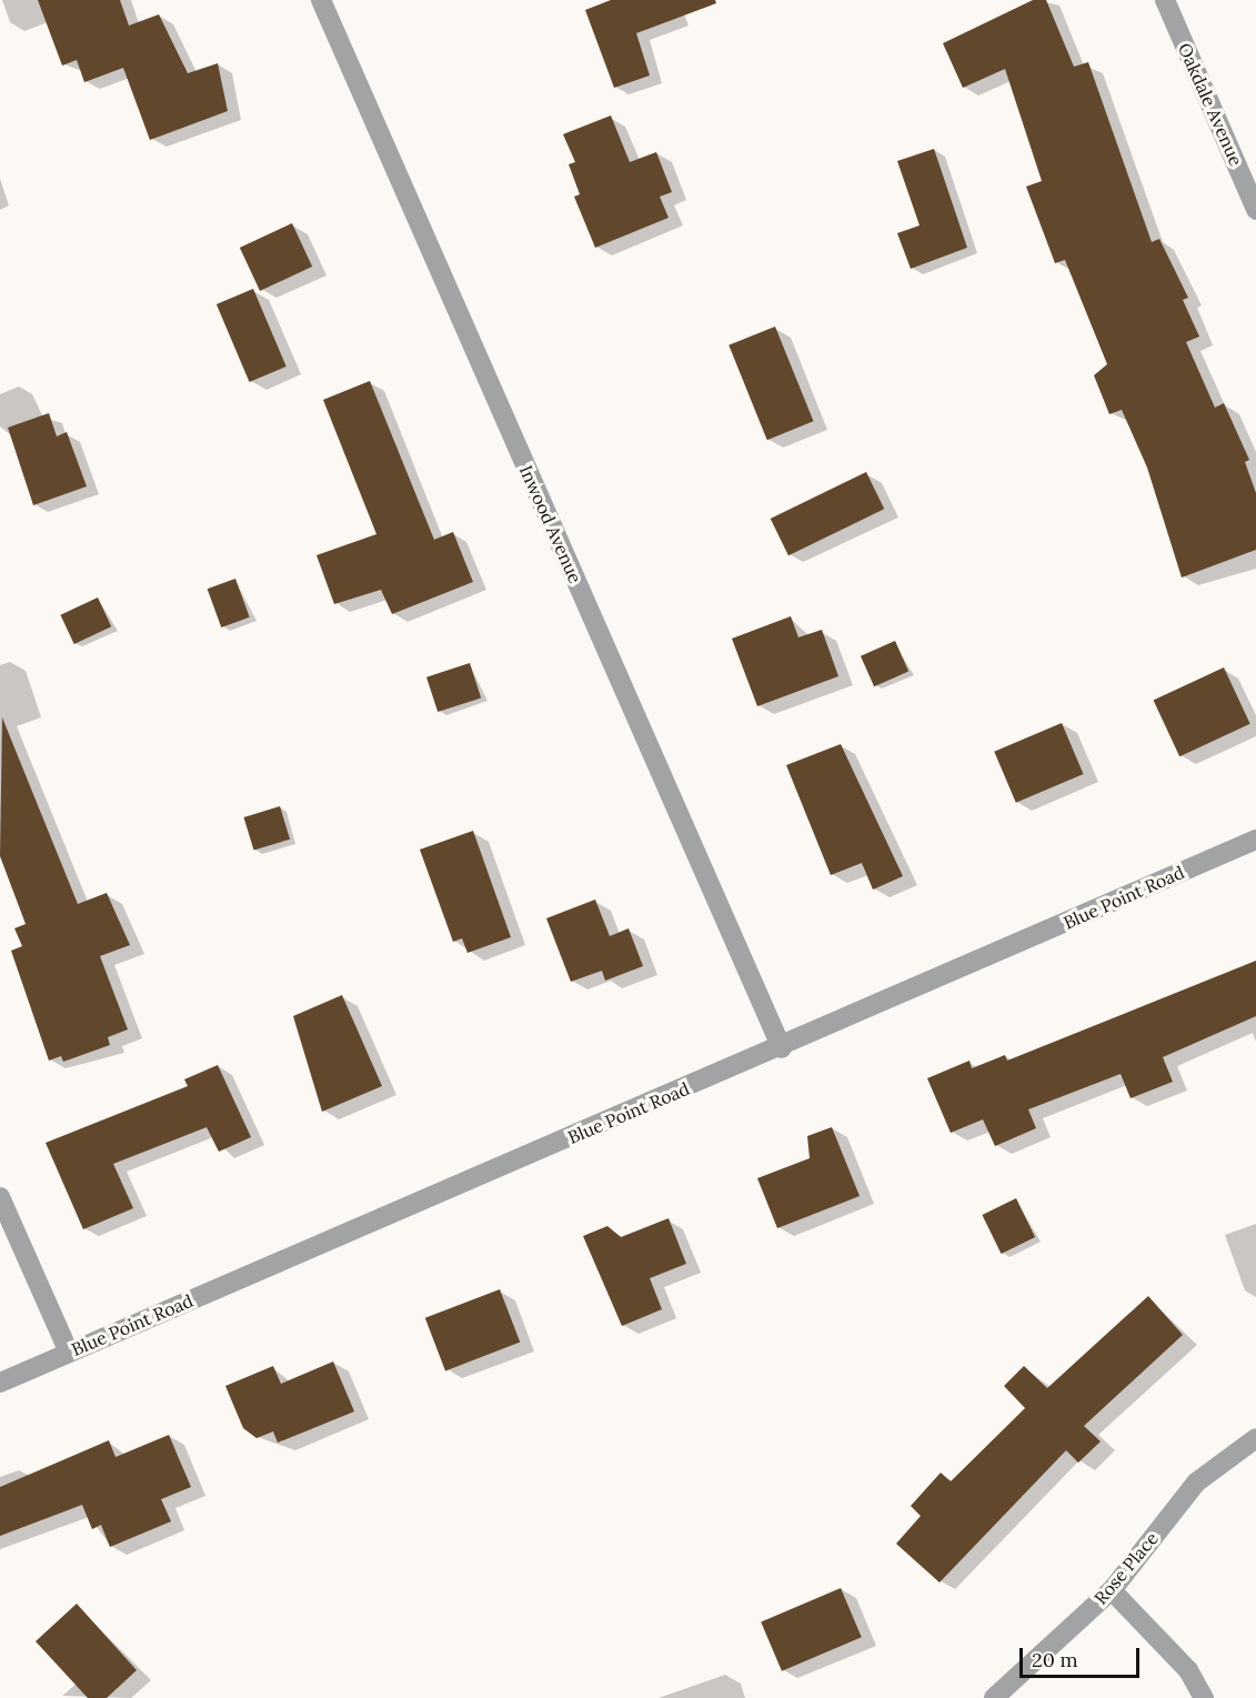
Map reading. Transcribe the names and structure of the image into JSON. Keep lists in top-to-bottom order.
{
  "streets": {
    "street": [
      "Oakdale Avenue",
      "Inwood Avenue",
      "Blue Point Road",
      "Rose Place"
    ]
  },
  "crossings": [
    ["Inwood Avenue", "Blue Point Road"]
  ],
  "scale_bar": "20 m"
}
